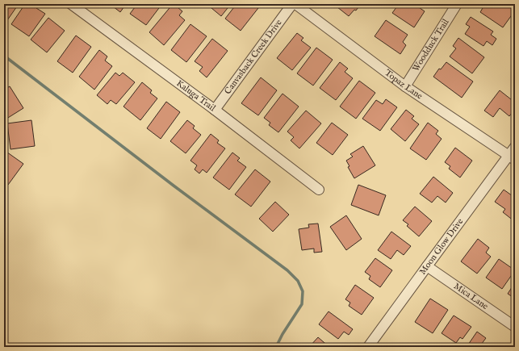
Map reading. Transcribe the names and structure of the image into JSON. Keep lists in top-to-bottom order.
{
  "streets": {
    "street": [
      "Woodduck Trail",
      "Canvasback Creek Drive",
      "Topaz Lane",
      "Kaluga Trail",
      "Moon Glow Drive",
      "Mica Lane"
    ]
  },
  "crossings": [
    ["Woodduck Trail", "Topaz Lane"],
    ["Canvasback Creek Drive", "Kaluga Trail"],
    ["Topaz Lane", "Moon Glow Drive"],
    ["Moon Glow Drive", "Mica Lane"]
  ]
}
